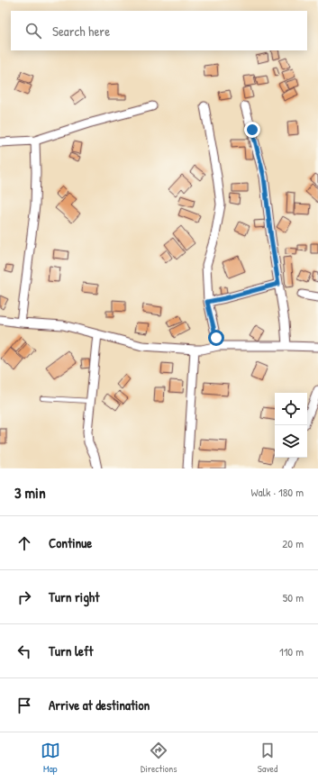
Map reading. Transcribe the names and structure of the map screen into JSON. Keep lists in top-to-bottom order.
{
  "page": {
    "search": "Search here",
    "heading": ["3 min", "Walk · 180 m"],
    "list": [
      ["Continue", "20 m"],
      ["Turn right", "50 m"],
      ["Turn left", "110 m"],
      "Arrive at destination"
    ],
    "nav": ["Map", "Directions", "Saved"]
  }
}
